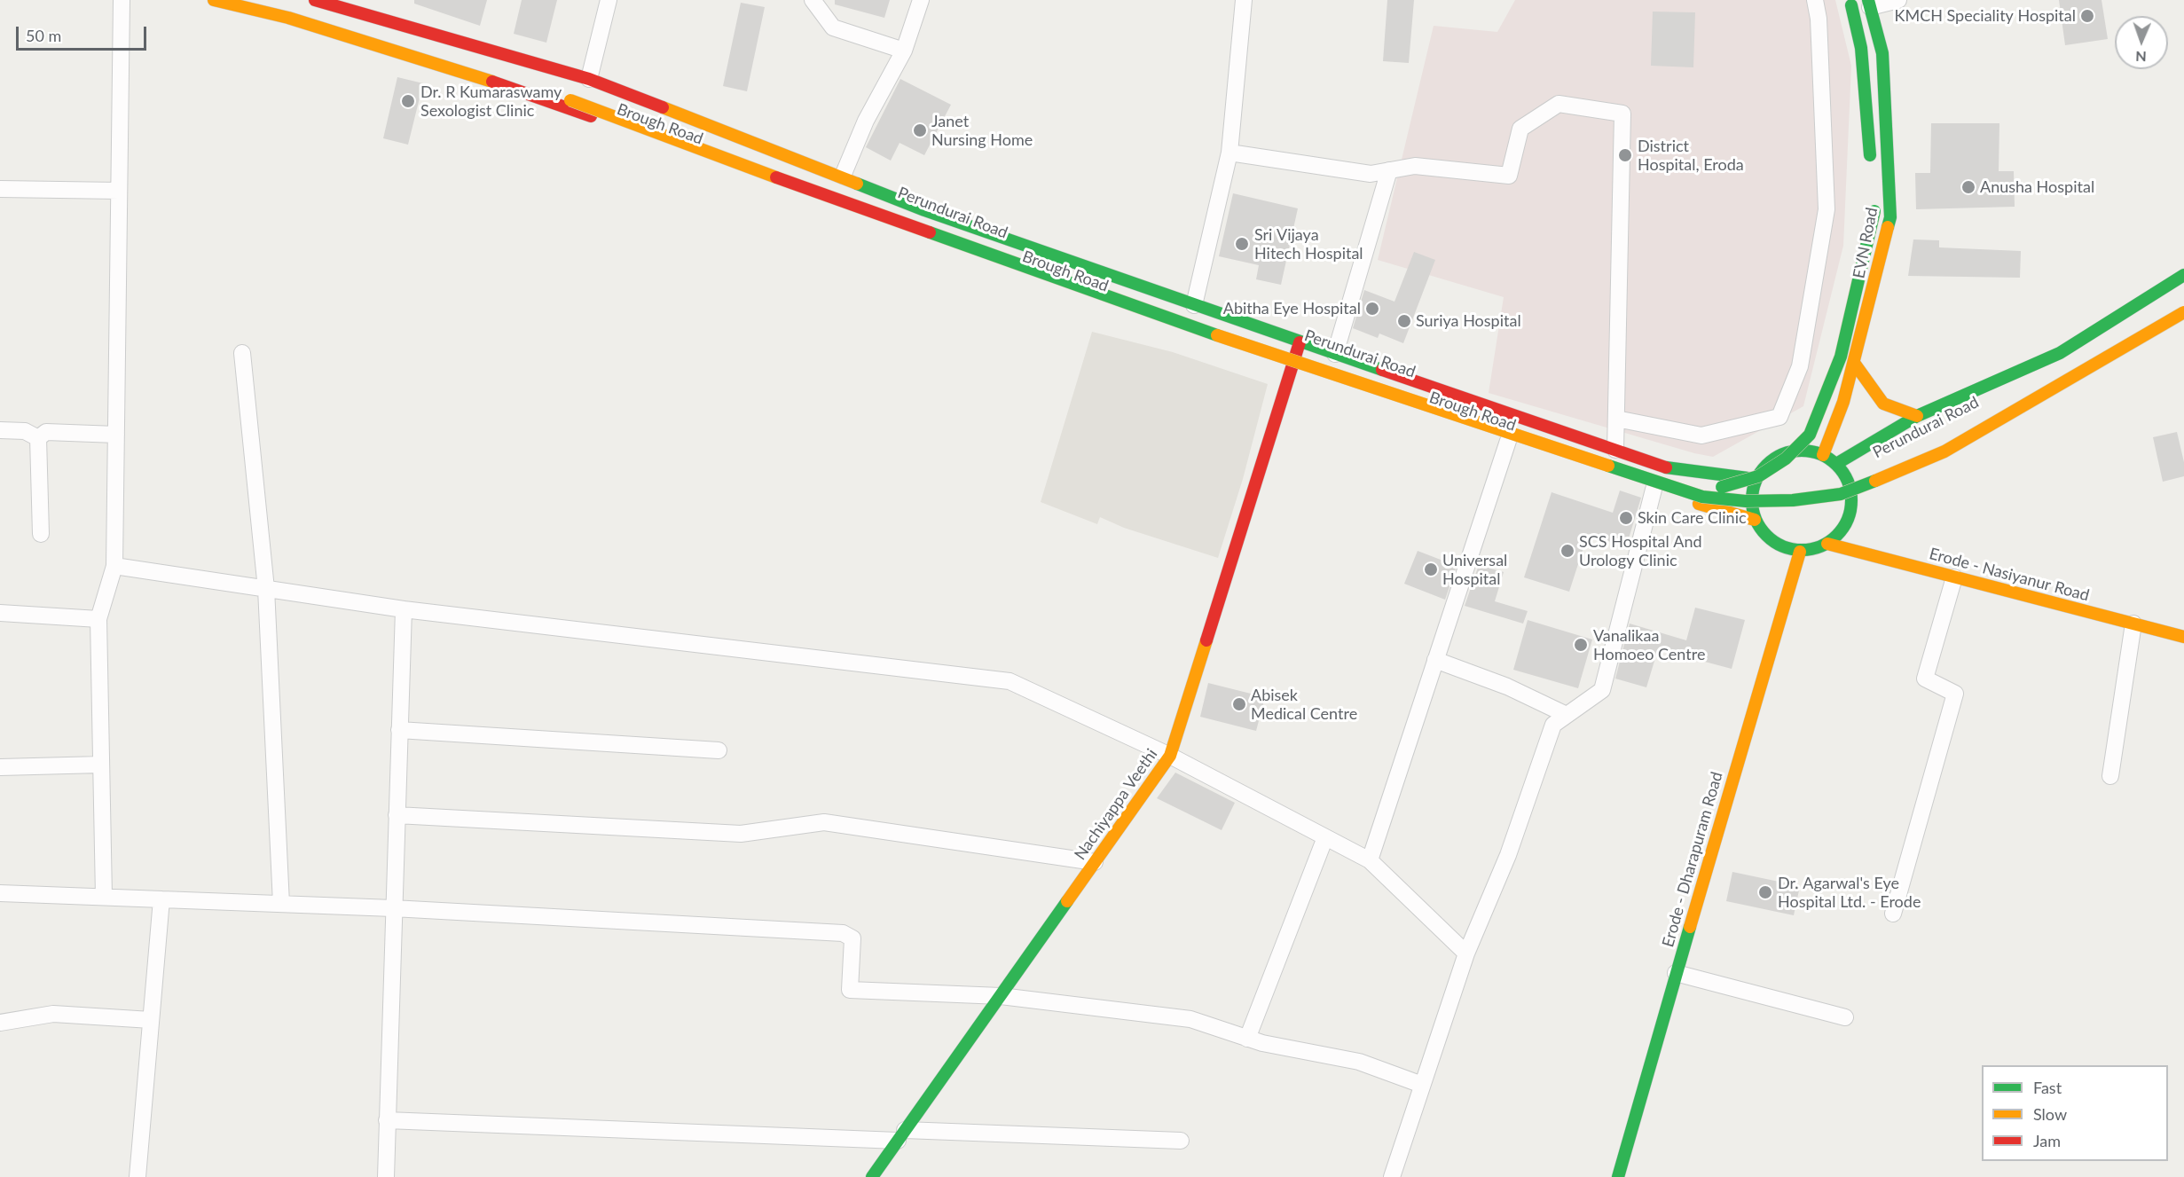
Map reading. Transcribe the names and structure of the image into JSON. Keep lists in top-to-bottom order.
{
  "streets": {
    "main road": [
      "Brough Road",
      "Perundurai Road",
      "EVN Road",
      "Erode - Nasiyanur Road",
      "Nachiyappa Veethi",
      "Erode - Dharapuram Road"
    ]
  },
  "crossings": [
    ["Brough Road", "Perundurai Road"],
    ["Brough Road", "EVN Road"],
    ["Brough Road", "Erode - Nasiyanur Road"],
    ["Brough Road", "Nachiyappa Veethi"],
    ["Brough Road", "Erode - Dharapuram Road"],
    ["EVN Road", "Erode - Nasiyanur Road"],
    ["EVN Road", "Erode - Dharapuram Road"],
    ["Erode - Nasiyanur Road", "Erode - Dharapuram Road"]
  ],
  "places": [
    "KMCH Speciality Hospital",
    "Dr. R Kumaraswamy Sexologist Clinic",
    "Janet Nursing Home",
    "District Hospital, Eroda",
    "Anusha Hospital",
    "Sri Vijaya Hitech Hospital",
    "Abitha Eye Hospital",
    "Suriya Hospital",
    "Skin Care Clinic",
    "SCS Hospital And Urology Clinic",
    "Universal Hospital",
    "Vanalikaa Homoeo Centre",
    "Abisek Medical Centre",
    "Dr. Agarwal's Eye Hospital Ltd. - Erode"
  ],
  "legend": ["Fast", "Slow", "Jam"],
  "scale_bar": "50 m",
  "north": "bottom"
}
